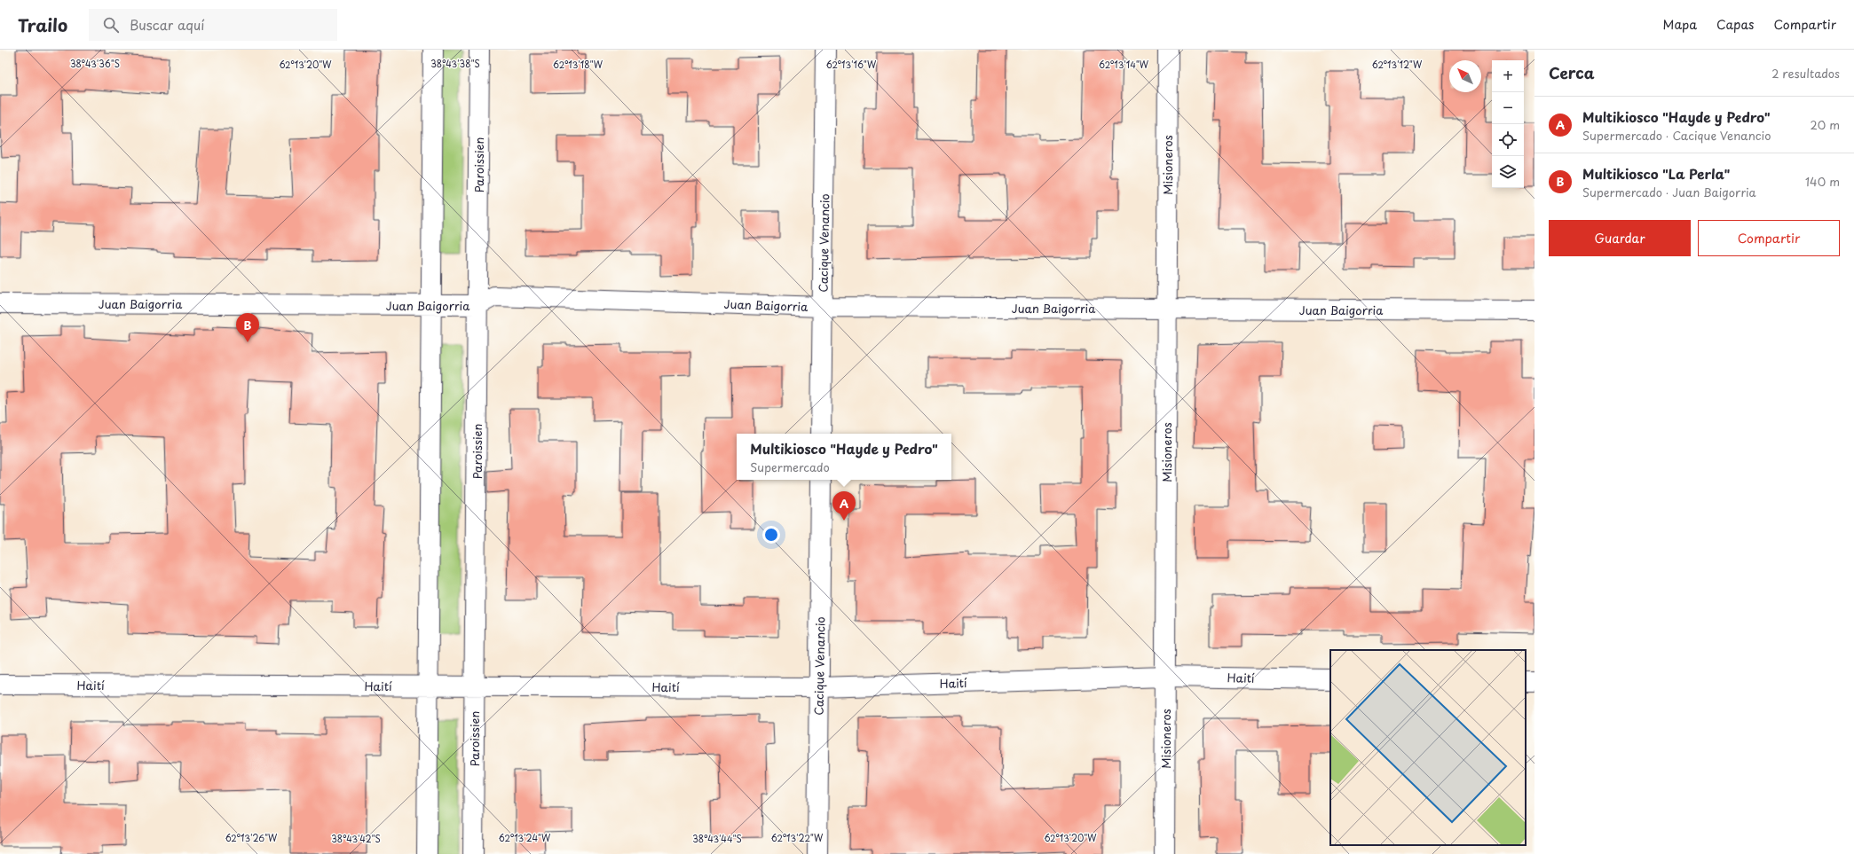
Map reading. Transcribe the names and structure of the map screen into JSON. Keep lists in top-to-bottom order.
{
  "streets": {
    "street": [
      "Paroissien",
      "Misioneros",
      "Cacique Venancio",
      "Juan Baigorria",
      "Haití"
    ]
  },
  "crossings": [
    ["Paroissien", "Juan Baigorria"],
    ["Paroissien", "Haití"],
    ["Misioneros", "Juan Baigorria"],
    ["Misioneros", "Haití"],
    ["Cacique Venancio", "Juan Baigorria"],
    ["Cacique Venancio", "Haití"]
  ],
  "north": "top left",
  "page": {
    "header": "Trailo",
    "search": "Buscar aquí",
    "nav": ["Mapa", "Capas", "Compartir"],
    "heading": ["Cerca", "2 resultados"],
    "map_buttons": ["+", "−"],
    "list": [
      {
        "mark": "A",
        "name": "Multikiosco \"Hayde y Pedro\"",
        "note": "Supermercado · Cacique Venancio",
        "value": "20 m"
      },
      {
        "mark": "B",
        "name": "Multikiosco \"La Perla\"",
        "note": "Supermercado · Juan Baigorria",
        "value": "140 m"
      }
    ],
    "buttons": ["Guardar", "Compartir"],
    "pins": ["B", "A"],
    "popup": ["Multikiosco \"Hayde y Pedro\"", "Supermercado"]
  },
  "coordinates": [
    "38°43'36\"S",
    "38°43'38\"S",
    "62°13'14\"W",
    "62°13'20\"W",
    "62°13'18\"W",
    "62°13'16\"W",
    "62°13'12\"W",
    "62°13'26\"W",
    "62°13'24\"W",
    "62°13'22\"W",
    "38°43'42\"S",
    "38°43'44\"S"
  ]
}
